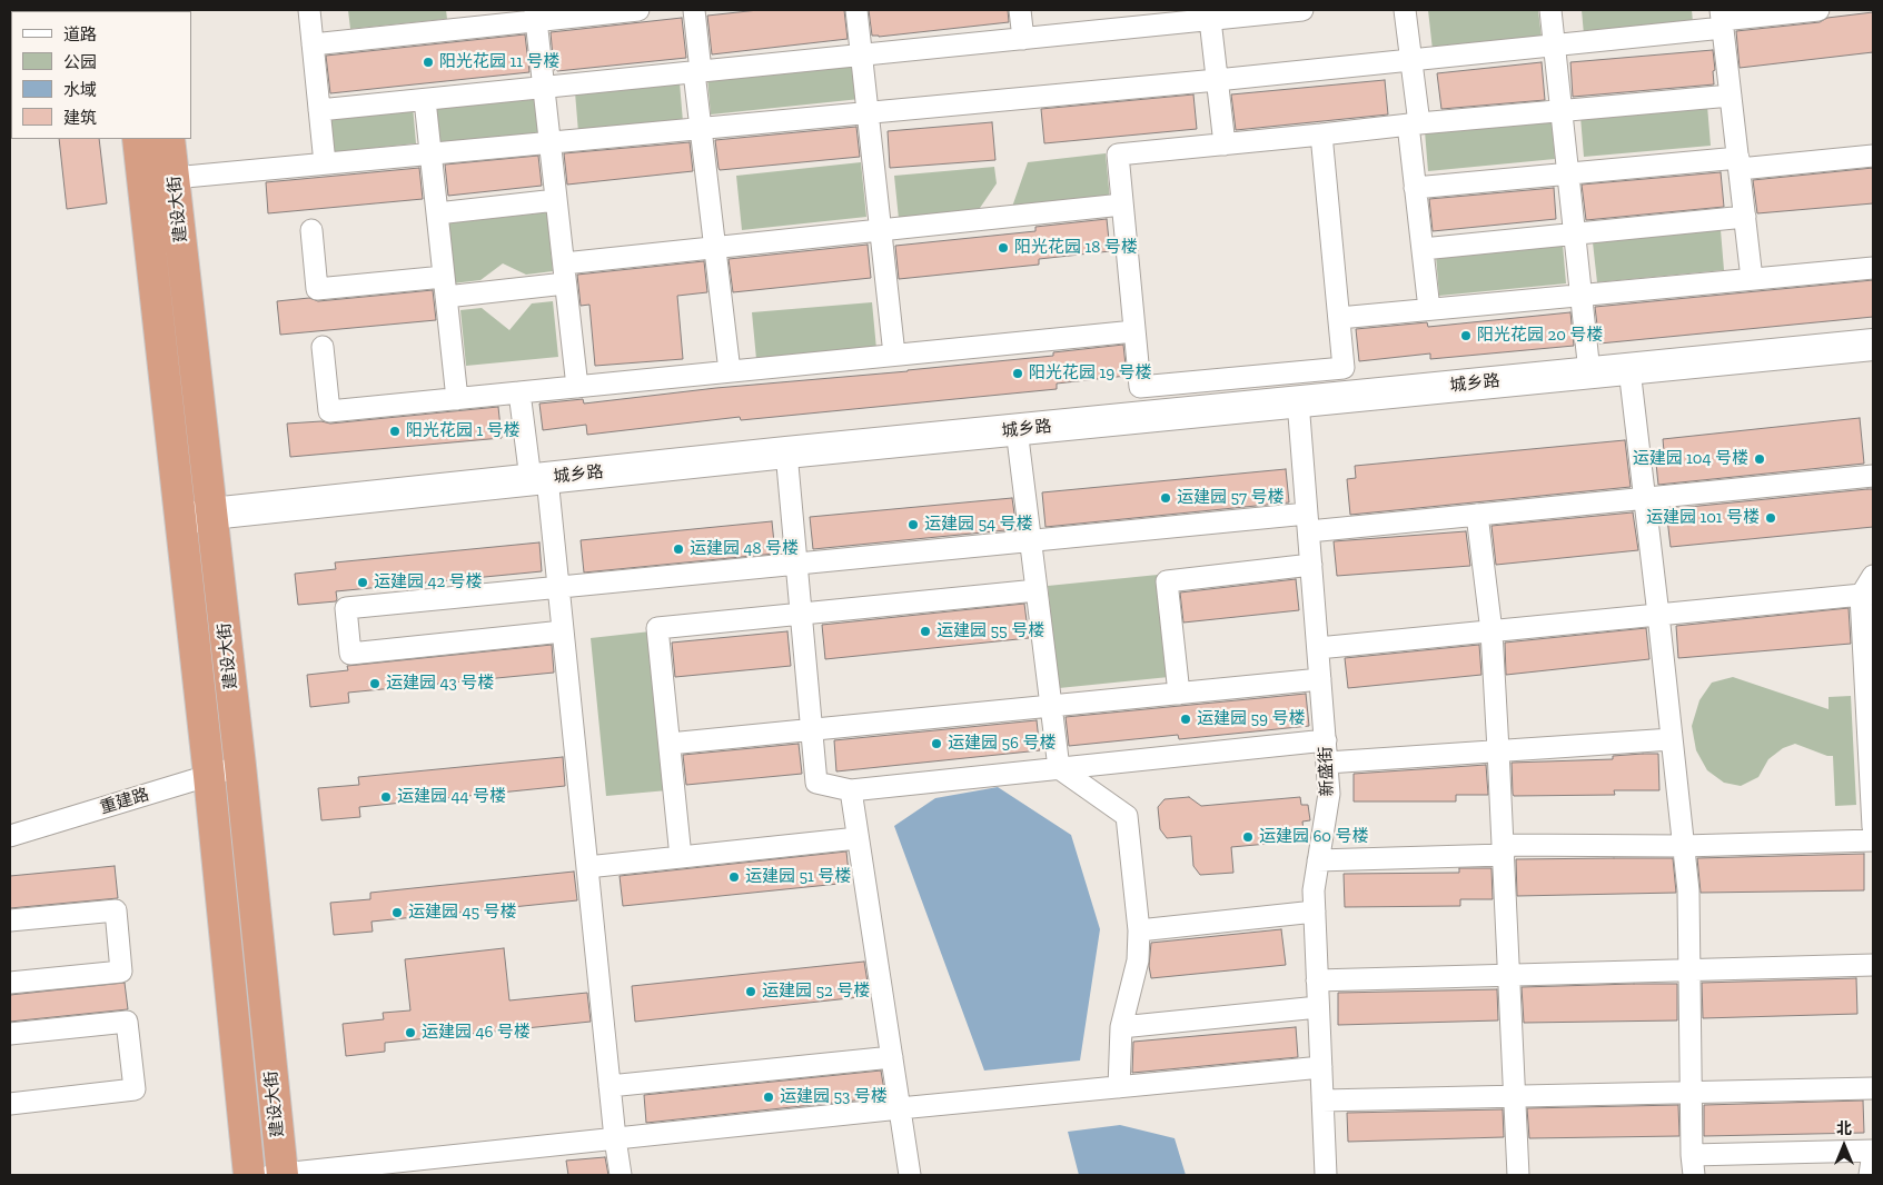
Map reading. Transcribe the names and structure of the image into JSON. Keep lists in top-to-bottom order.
{
  "streets": {
    "highway": ["建设大街"],
    "main road": ["城乡路"],
    "street": ["新盛街", "重建路"]
  },
  "crossings": [
    ["建设大街", "城乡路"],
    ["建设大街", "重建路"],
    ["城乡路", "新盛街"]
  ],
  "places": [
    "阳光花园 11 号楼",
    "阳光花园 18 号楼",
    "阳光花园 20 号楼",
    "阳光花园 19 号楼",
    "阳光花园 1 号楼",
    "运建园 104 号楼",
    "运建园 57 号楼",
    "运建园 101 号楼",
    "运建园 54 号楼",
    "运建园 48 号楼",
    "运建园 42 号楼",
    "运建园 55 号楼",
    "运建园 43 号楼",
    "运建园 59 号楼",
    "运建园 56 号楼",
    "运建园 44 号楼",
    "运建园 60 号楼",
    "运建园 51 号楼",
    "运建园 45 号楼",
    "运建园 52 号楼",
    "运建园 46 号楼",
    "运建园 53 号楼"
  ],
  "legend": [
    "道路",
    "公园",
    "水域",
    "建筑"
  ],
  "north": "top"
}
